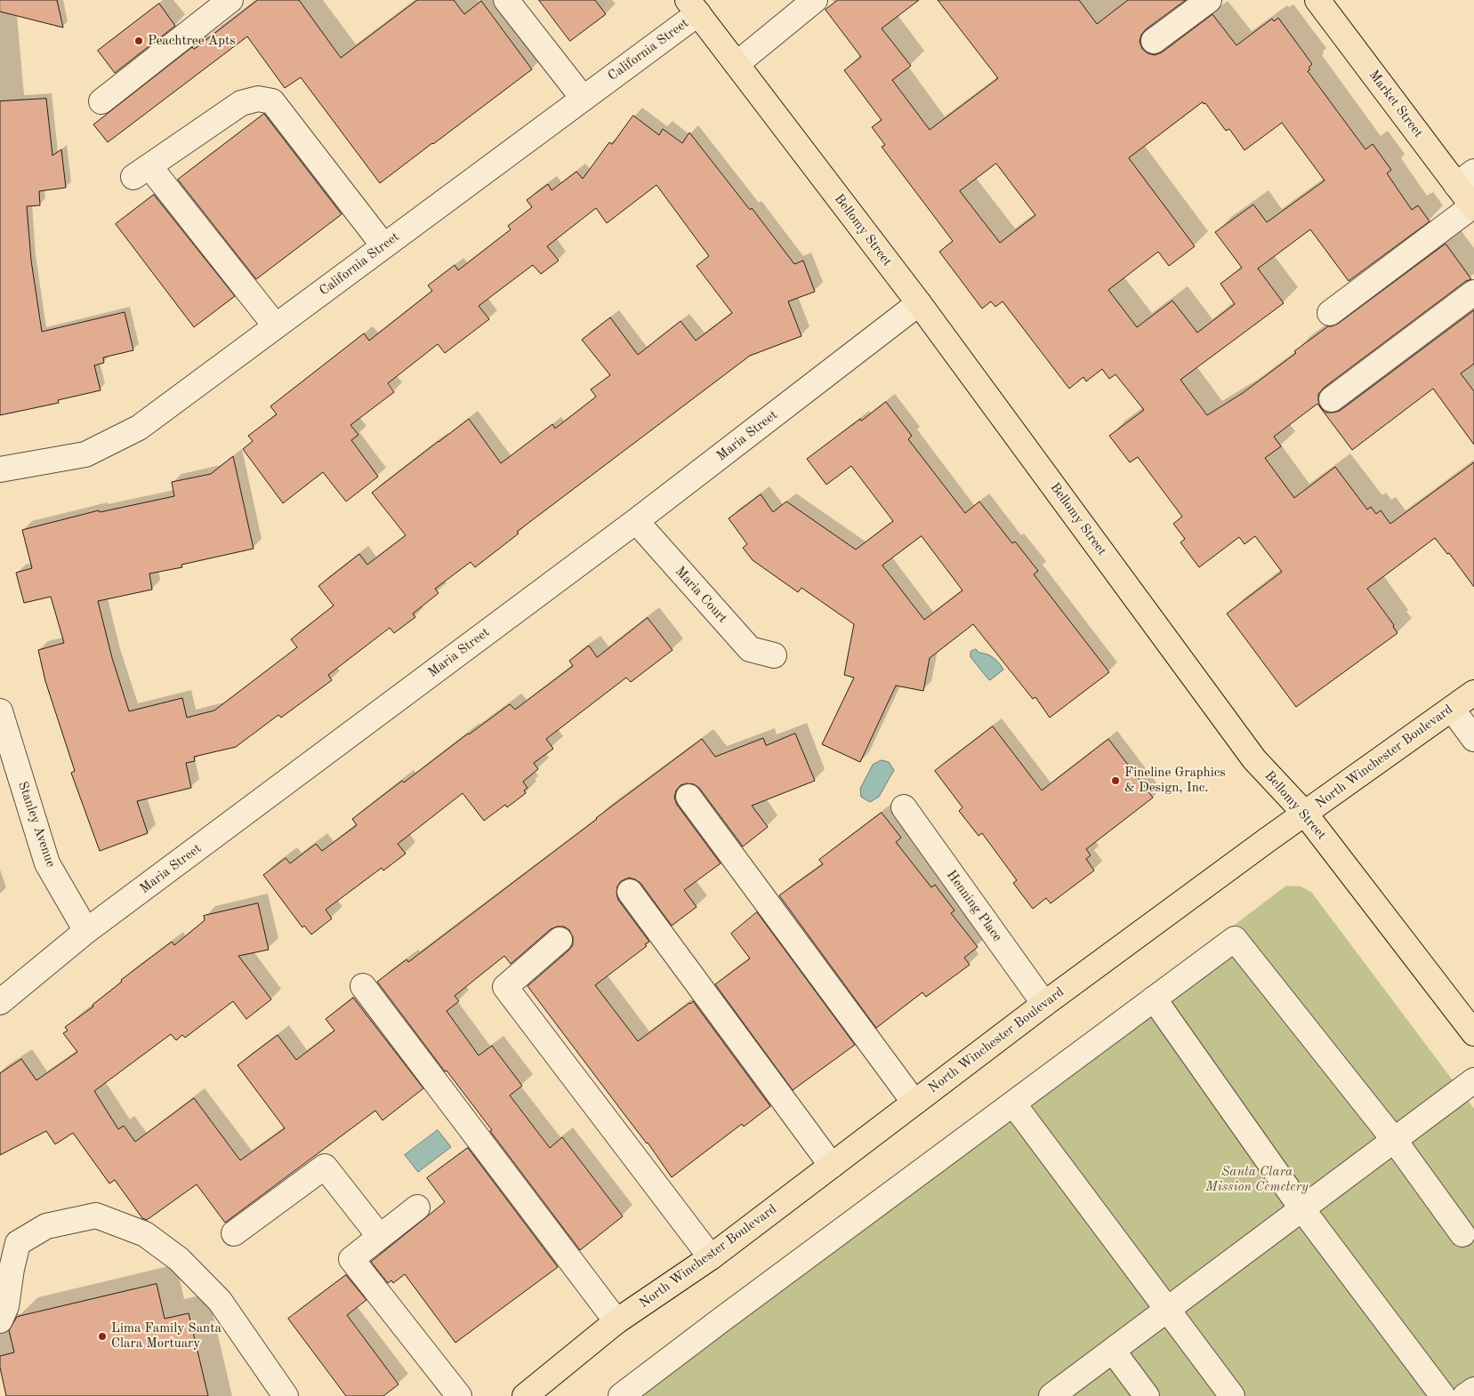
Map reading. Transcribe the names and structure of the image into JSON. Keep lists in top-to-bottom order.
{
  "streets": {
    "main road": ["Market Street", "Bellomy Street", "North Winchester Boulevard"],
    "street": [
      "California Street",
      "Maria Street",
      "Maria Court",
      "Stanley Avenue",
      "Henning Place"
    ]
  },
  "crossings": [
    ["California Street", "Bellomy Street"],
    ["Bellomy Street", "Maria Street"],
    ["Bellomy Street", "North Winchester Boulevard"],
    ["Maria Street", "Maria Court"],
    ["Maria Street", "Stanley Avenue"],
    ["North Winchester Boulevard", "Henning Place"]
  ],
  "parks": ["Santa Clara Mission Cemetery"],
  "places": ["Peachtree Apts", "Fineline Graphics & Design, Inc.", "Lima Family Santa Clara Mortuary"]
}
